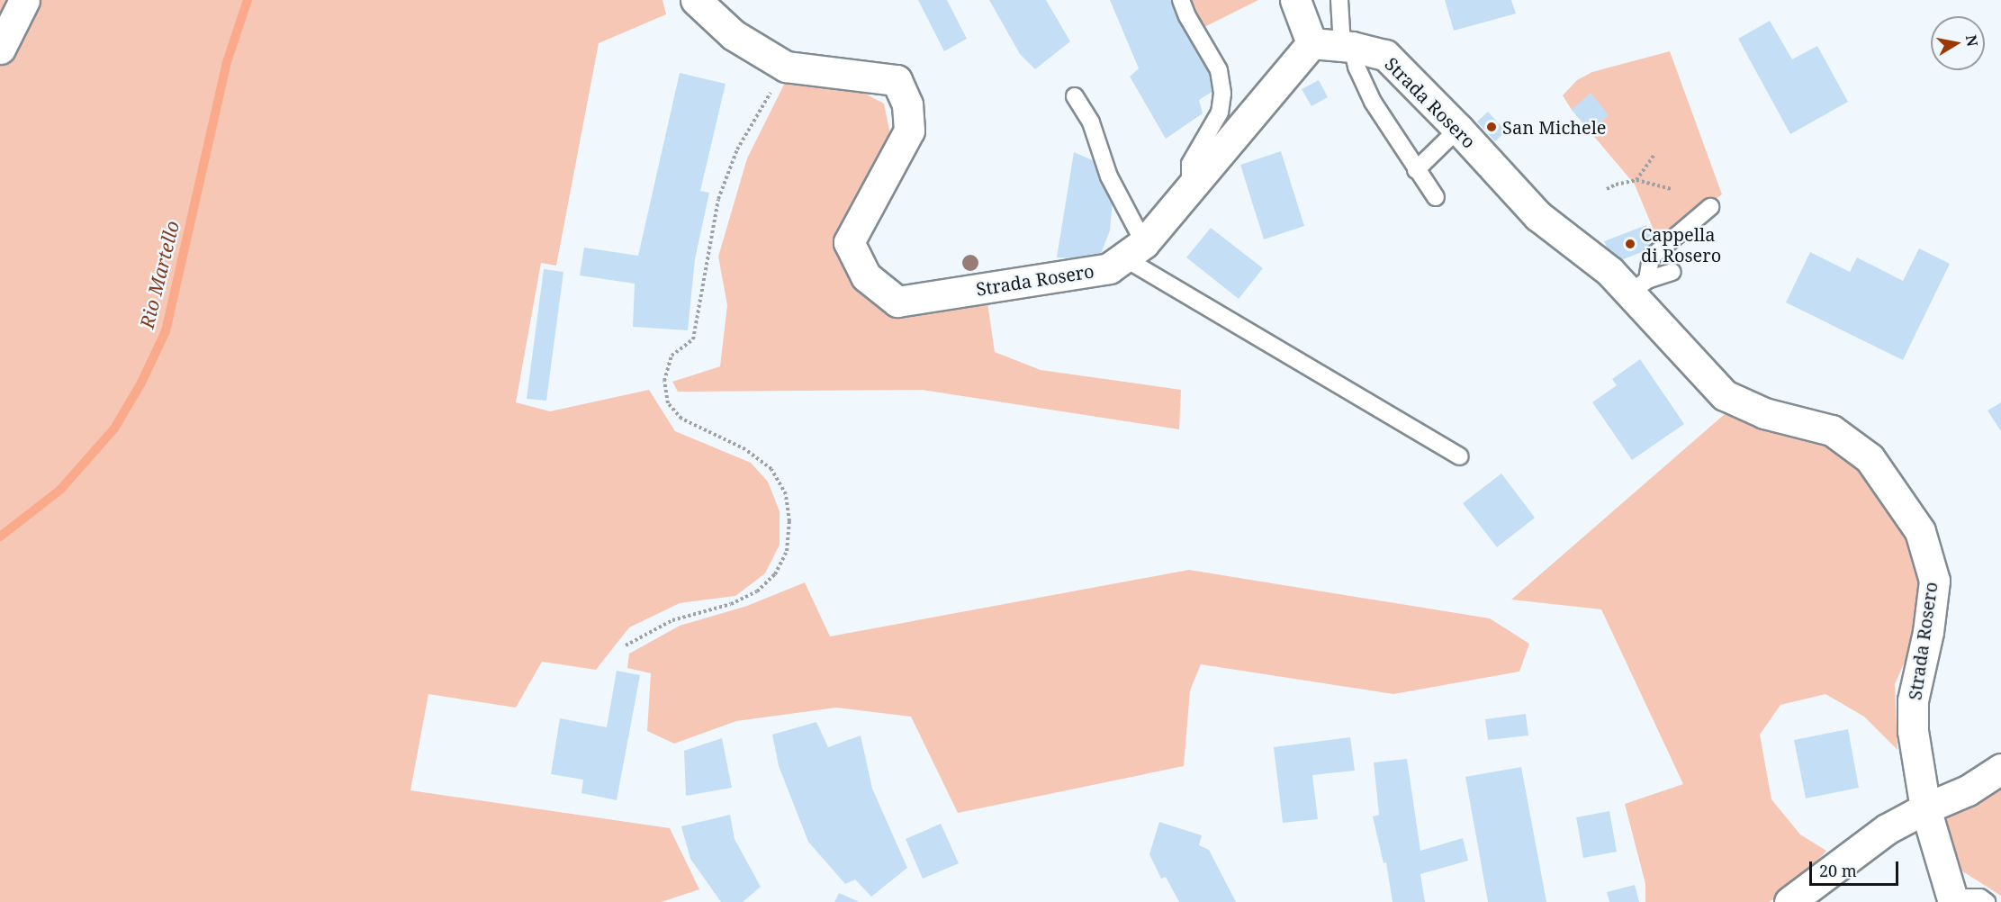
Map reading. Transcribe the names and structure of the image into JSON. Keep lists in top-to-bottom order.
{
  "streets": {
    "street": ["Strada Rosero"]
  },
  "water": ["Rio Martello"],
  "places": ["San Michele", "Cappella di Rosero"],
  "scale_bar": "20 m",
  "north": "right"
}
